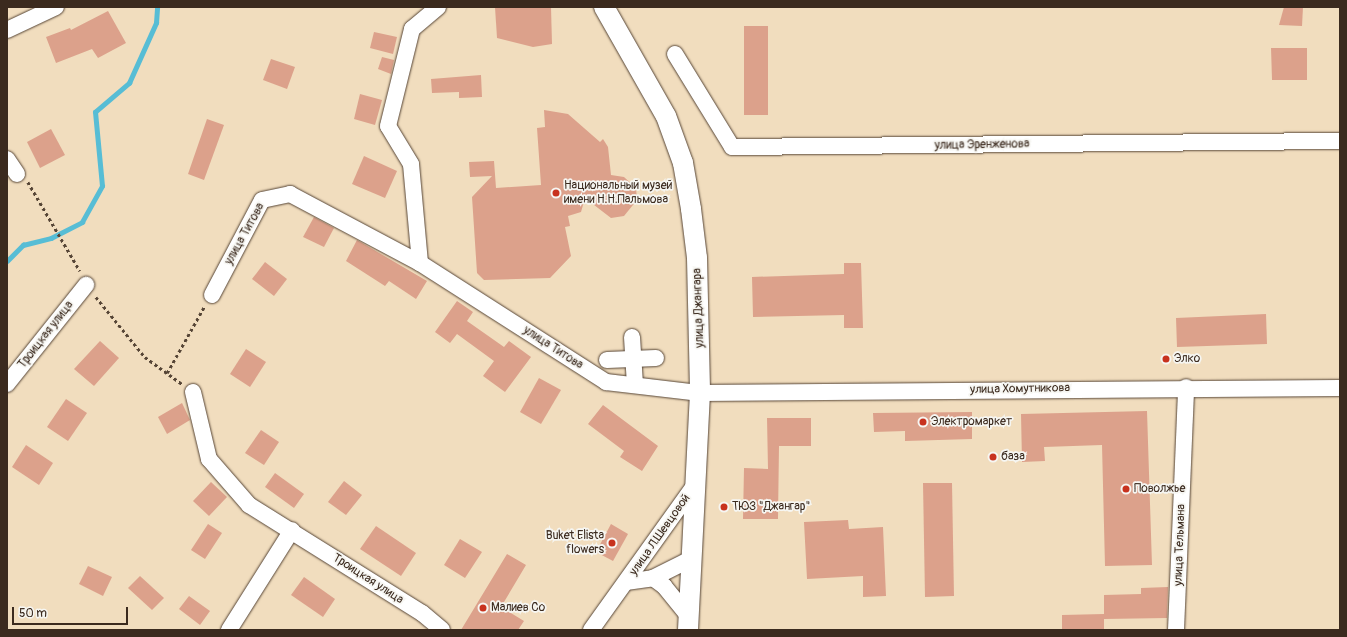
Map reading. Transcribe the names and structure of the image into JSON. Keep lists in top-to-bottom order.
{
  "streets": {
    "main road": ["улица Джангара"],
    "street": [
      "улица Эренженова",
      "улица Титова",
      "Троицкая улица",
      "улица Хомутникова",
      "улица Л.Шевцовой",
      "улица Тельмана"
    ]
  },
  "crossings": [
    ["улица Титова", "улица Джангара"],
    ["улица Титова", "улица Хомутникова"],
    ["улица Джангара", "улица Хомутникова"],
    ["улица Джангара", "улица Л.Шевцовой"],
    ["улица Хомутникова", "улица Тельмана"]
  ],
  "places": [
    "Национальный музей имени Н.Н.Пальмова",
    "Элко",
    "Электромаркет",
    "база",
    "Поволжье",
    "ТЮЗ \"Джангар\"",
    "Buket Elista flowers",
    "Малиев Со"
  ],
  "scale_bar": "50 m"
}
